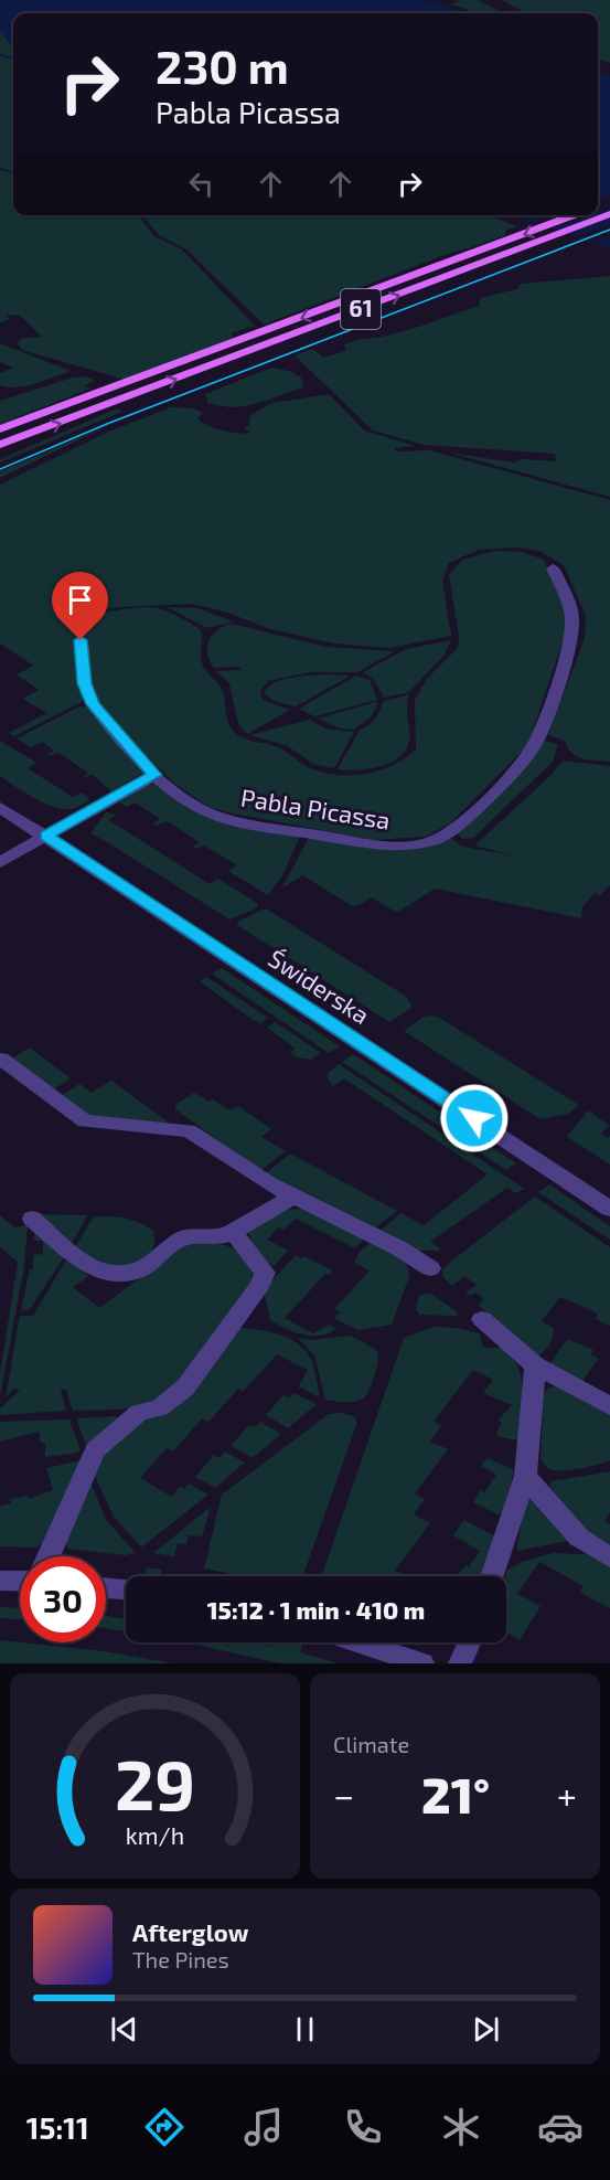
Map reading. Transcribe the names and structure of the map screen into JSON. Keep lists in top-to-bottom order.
{
  "streets": {
    "main road": ["61"],
    "street": ["Pabla Picassa", "Świderska"]
  },
  "page": {
    "turn": ["230 m", "Pabla Picassa"],
    "limit": "30",
    "trip": "15:12 · 1 min · 410 m",
    "tile": "Climate",
    "heat": ["−", "21°", "+"],
    "song": ["Afterglow", "The Pines"],
    "tabs": "15:11",
    "gauge": ["29", "km/h"]
  }
}
